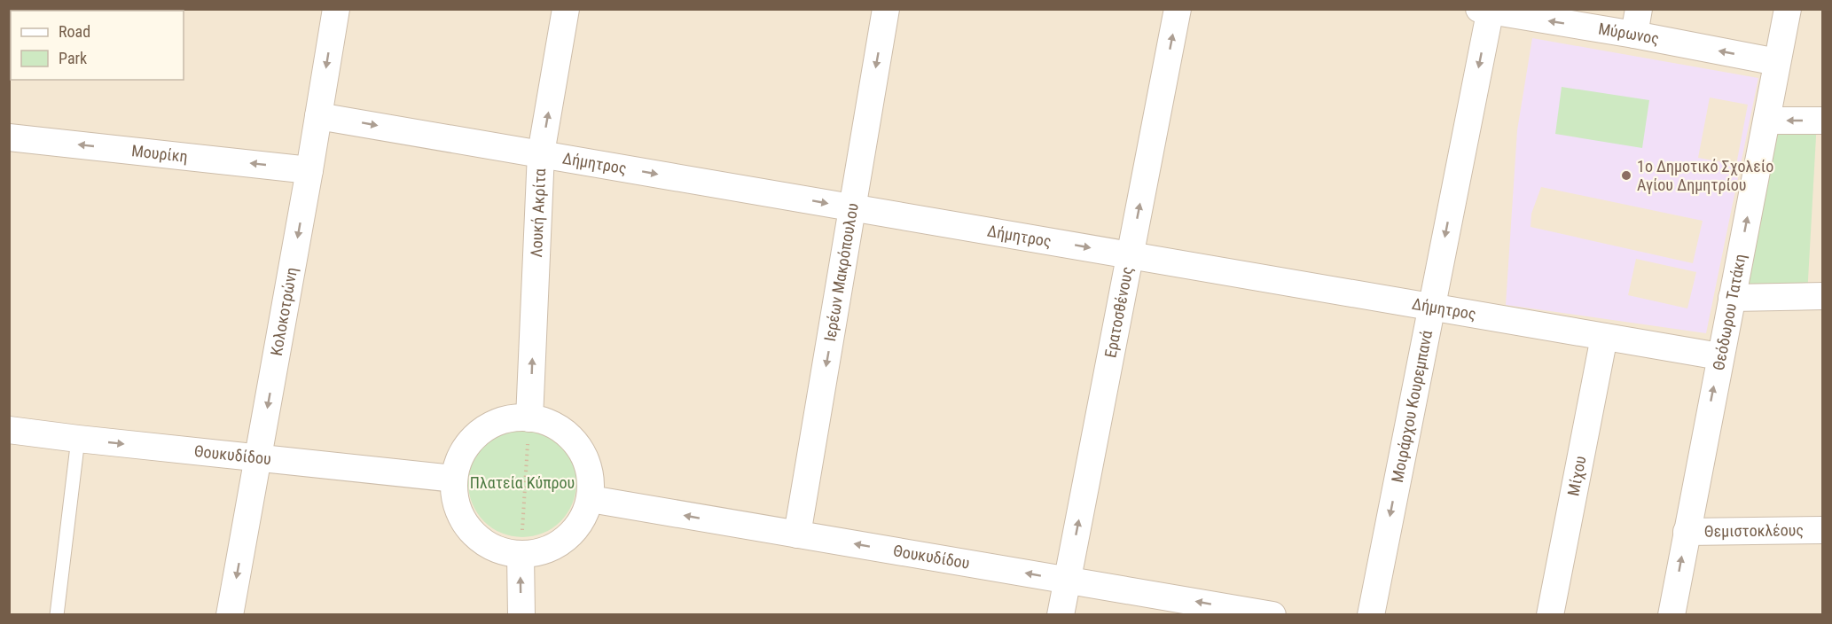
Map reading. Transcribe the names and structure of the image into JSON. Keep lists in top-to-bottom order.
{
  "streets": {
    "street": [
      "Μύρωνος",
      "Μουρίκη",
      "Δήμητρος",
      "Λουκή Ακρίτα",
      "Ιερέων Μακρόπουλου",
      "Κολοκοτρώνη",
      "Ερατοσθένους",
      "Θεόδωρου Τατάκη",
      "Μοιράρχου Κουρεμπανά",
      "Θουκυδίδου",
      "Μίχου",
      "Θεμιστοκλέους"
    ]
  },
  "crossings": [
    ["Μύρωνος", "Θεόδωρου Τατάκη"],
    ["Μύρωνος", "Μοιράρχου Κουρεμπανά"],
    ["Μουρίκη", "Κολοκοτρώνη"],
    ["Δήμητρος", "Λουκή Ακρίτα"],
    ["Δήμητρος", "Ιερέων Μακρόπουλου"],
    ["Δήμητρος", "Κολοκοτρώνη"],
    ["Δήμητρος", "Ερατοσθένους"],
    ["Δήμητρος", "Θεόδωρου Τατάκη"],
    ["Δήμητρος", "Μοιράρχου Κουρεμπανά"],
    ["Δήμητρος", "Μίχου"],
    ["Ιερέων Μακρόπουλου", "Θουκυδίδου"],
    ["Κολοκοτρώνη", "Θουκυδίδου"],
    ["Ερατοσθένους", "Θουκυδίδου"],
    ["Θεόδωρου Τατάκη", "Θεμιστοκλέους"]
  ],
  "one_way": [
    "Μύρωνος",
    "Μουρίκη",
    "Δήμητρος",
    "Λουκή Ακρίτα",
    "Ιερέων Μακρόπουλου",
    "Κολοκοτρώνη",
    "Ερατοσθένους",
    "Θεόδωρου Τατάκη",
    "Μοιράρχου Κουρεμπανά"
  ],
  "parks": ["Πλατεία Κύπρου"],
  "places": ["1ο Δημοτικό Σχολείο Αγίου Δημητρίου"],
  "legend": ["Road", "Park"]
}
